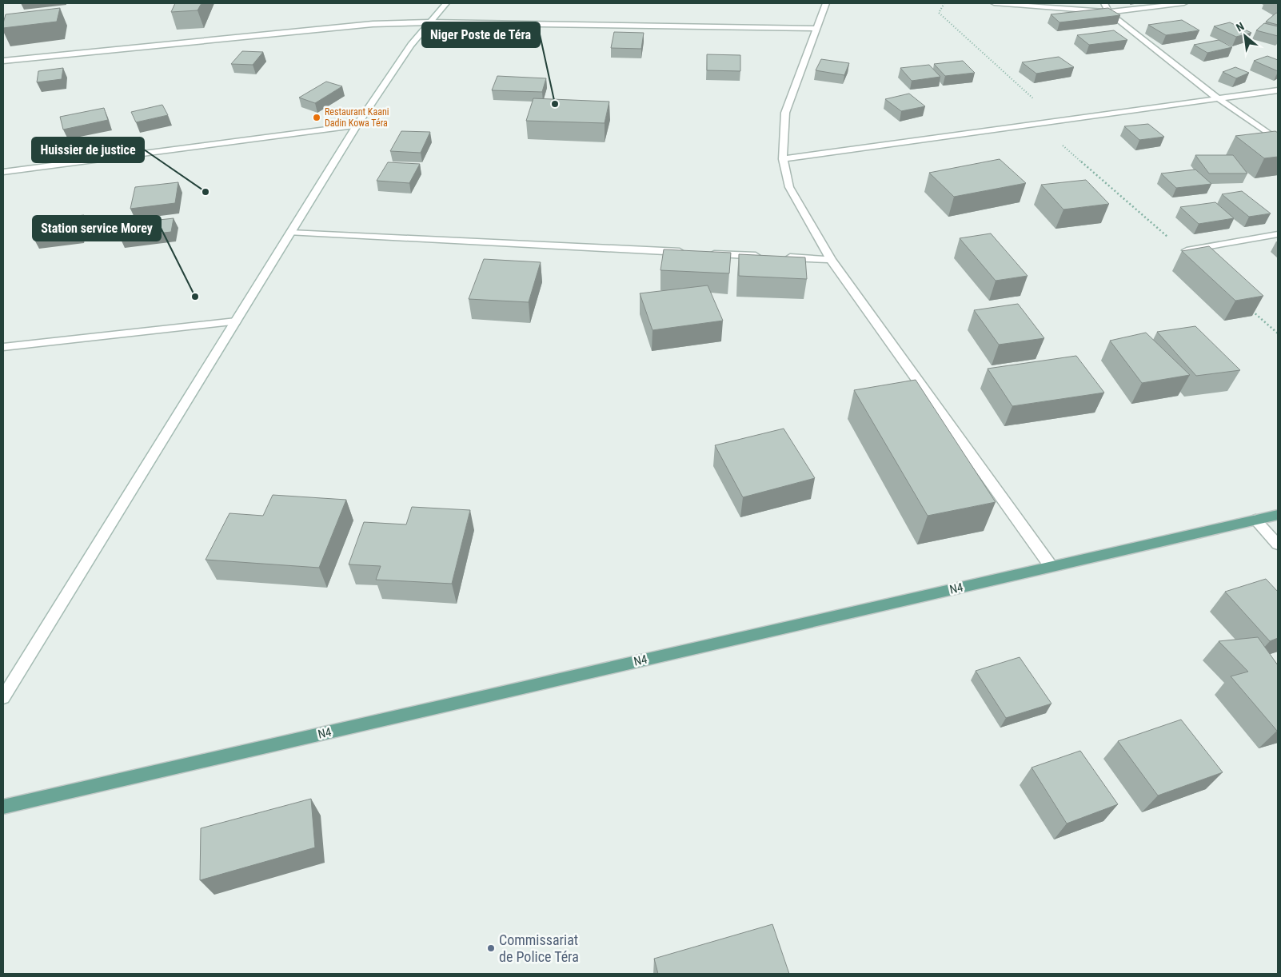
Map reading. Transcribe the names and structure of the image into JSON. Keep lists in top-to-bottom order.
{
  "streets": {
    "main road": ["N4"]
  },
  "places": [
    "Niger Poste de Téra",
    "Restaurant Kaani Dadin Kowa Téra",
    "Huissier de justice",
    "Station service Morey",
    "Commissariat de Police Téra"
  ],
  "north": "top left"
}
